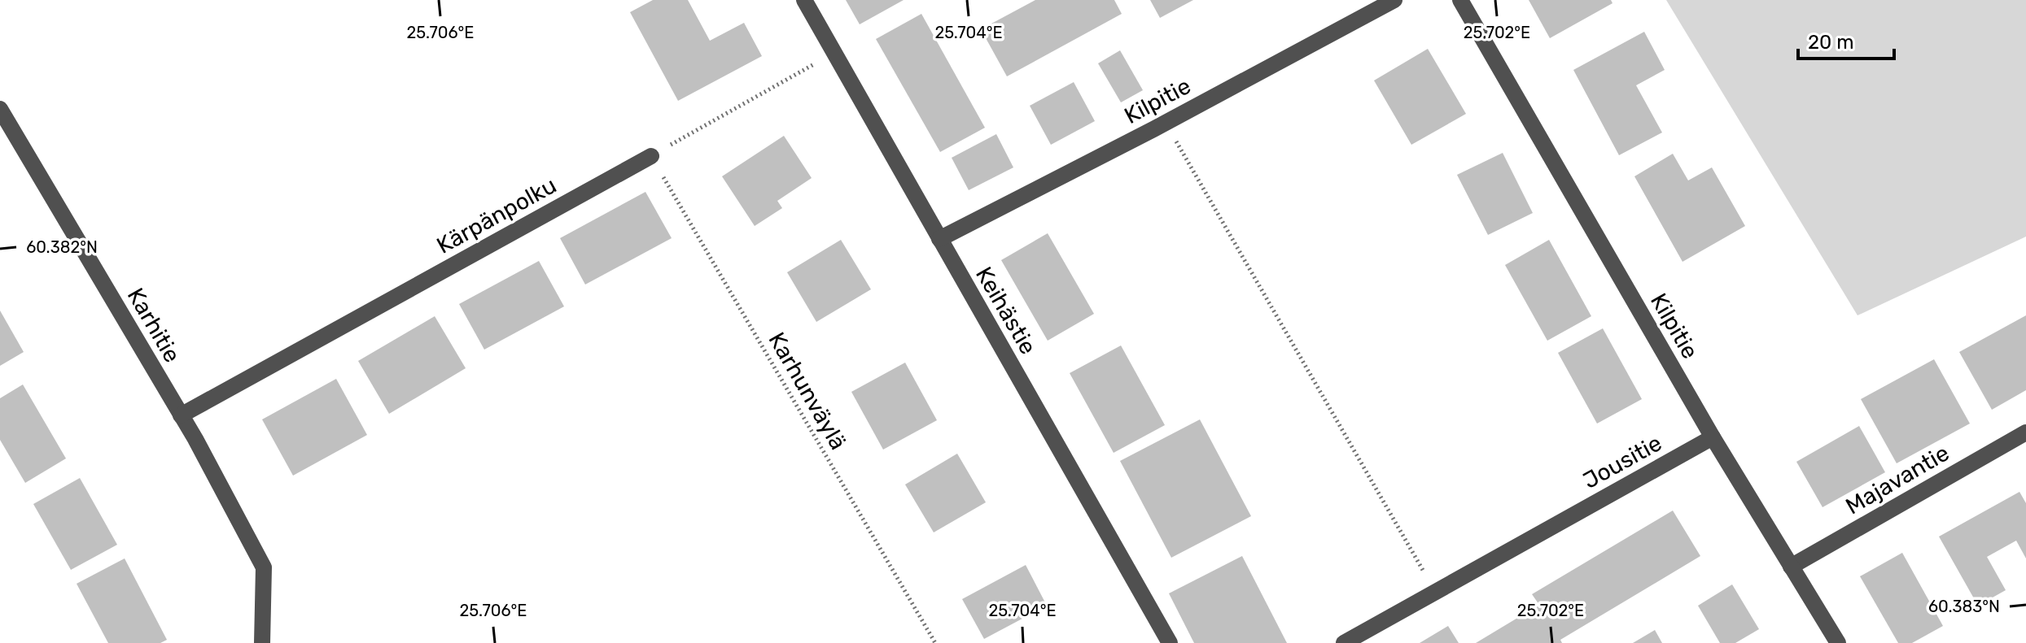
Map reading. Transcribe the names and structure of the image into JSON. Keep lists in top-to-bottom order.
{
  "streets": {
    "street": [
      "Kilpitie",
      "Kärpänpolku",
      "Keihästie",
      "Karhitie",
      "Jousitie",
      "Majavantie"
    ],
    "path": ["Karhunväylä"]
  },
  "crossings": [
    ["Kilpitie", "Keihästie"],
    ["Kilpitie", "Jousitie"],
    ["Kärpänpolku", "Karhitie"],
    ["Kärpänpolku", "Karhunväylä"]
  ],
  "scale_bar": "20 m",
  "coordinates": [
    "25.706°E",
    "25.704°E",
    "25.702°E",
    "60.382°N",
    "60.383°N"
  ]
}
